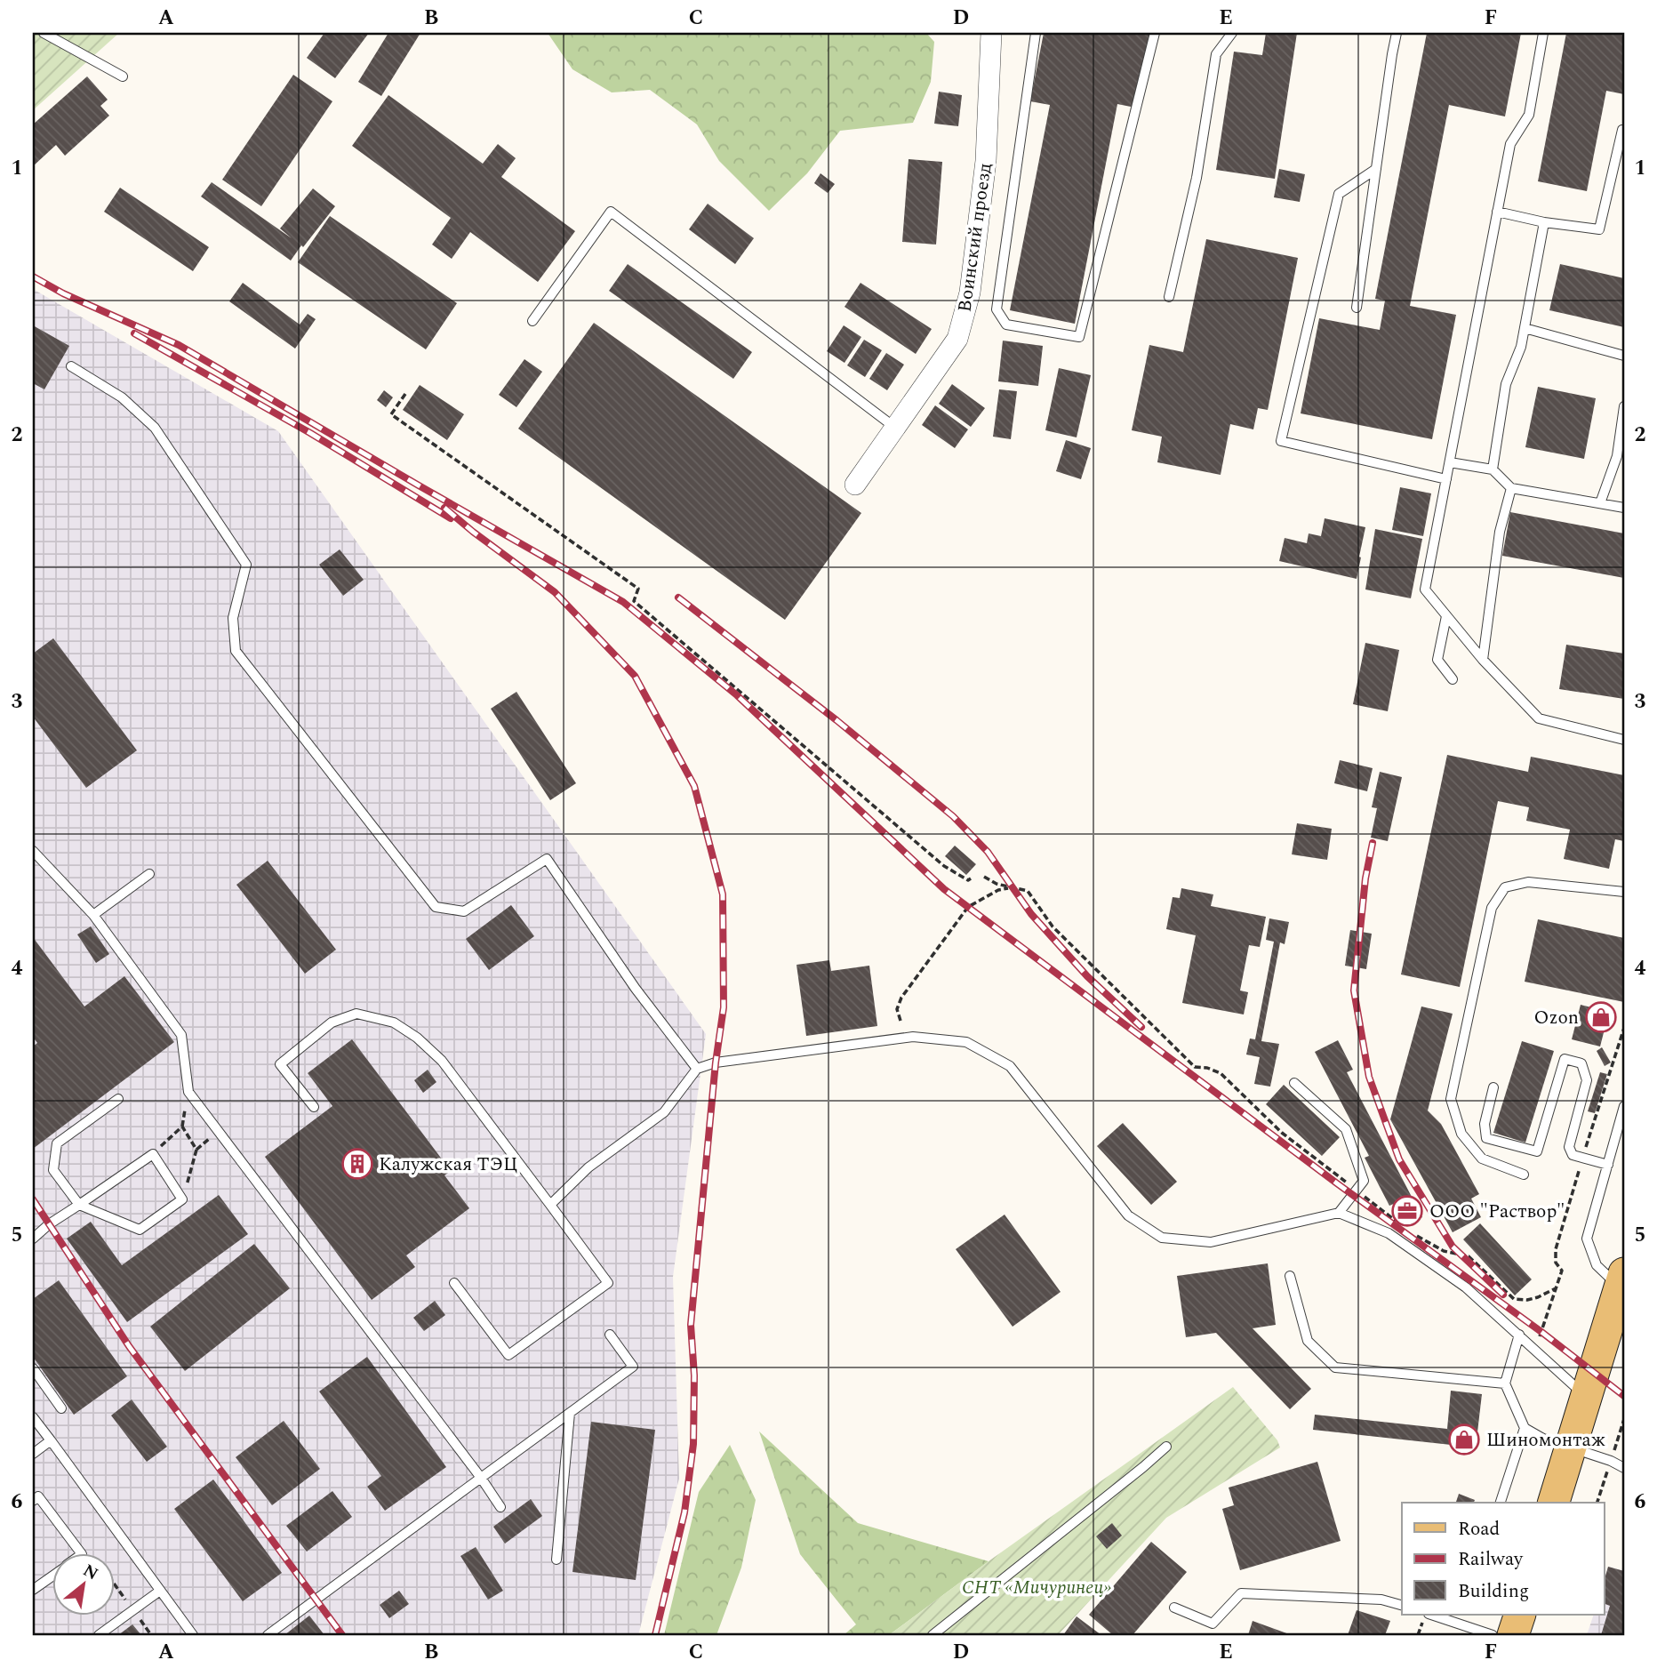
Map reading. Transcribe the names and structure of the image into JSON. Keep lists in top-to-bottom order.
{
  "streets": {
    "street": ["Воинский проезд"]
  },
  "parks": ["СНТ «Мичуринец»"],
  "places": {
    "shop": ["Ozon", "Шиномонтаж"],
    "building": ["Калужская ТЭЦ"],
    "office": ["ООО \"Раствор\""]
  },
  "legend": ["Road", "Railway", "Building"],
  "north": "top right",
  "grid": {
    "columns": [
      "A",
      "B",
      "C",
      "D",
      "E",
      "F"
    ],
    "rows": [
      "1",
      "2",
      "3",
      "4",
      "5",
      "6"
    ]
  }
}
